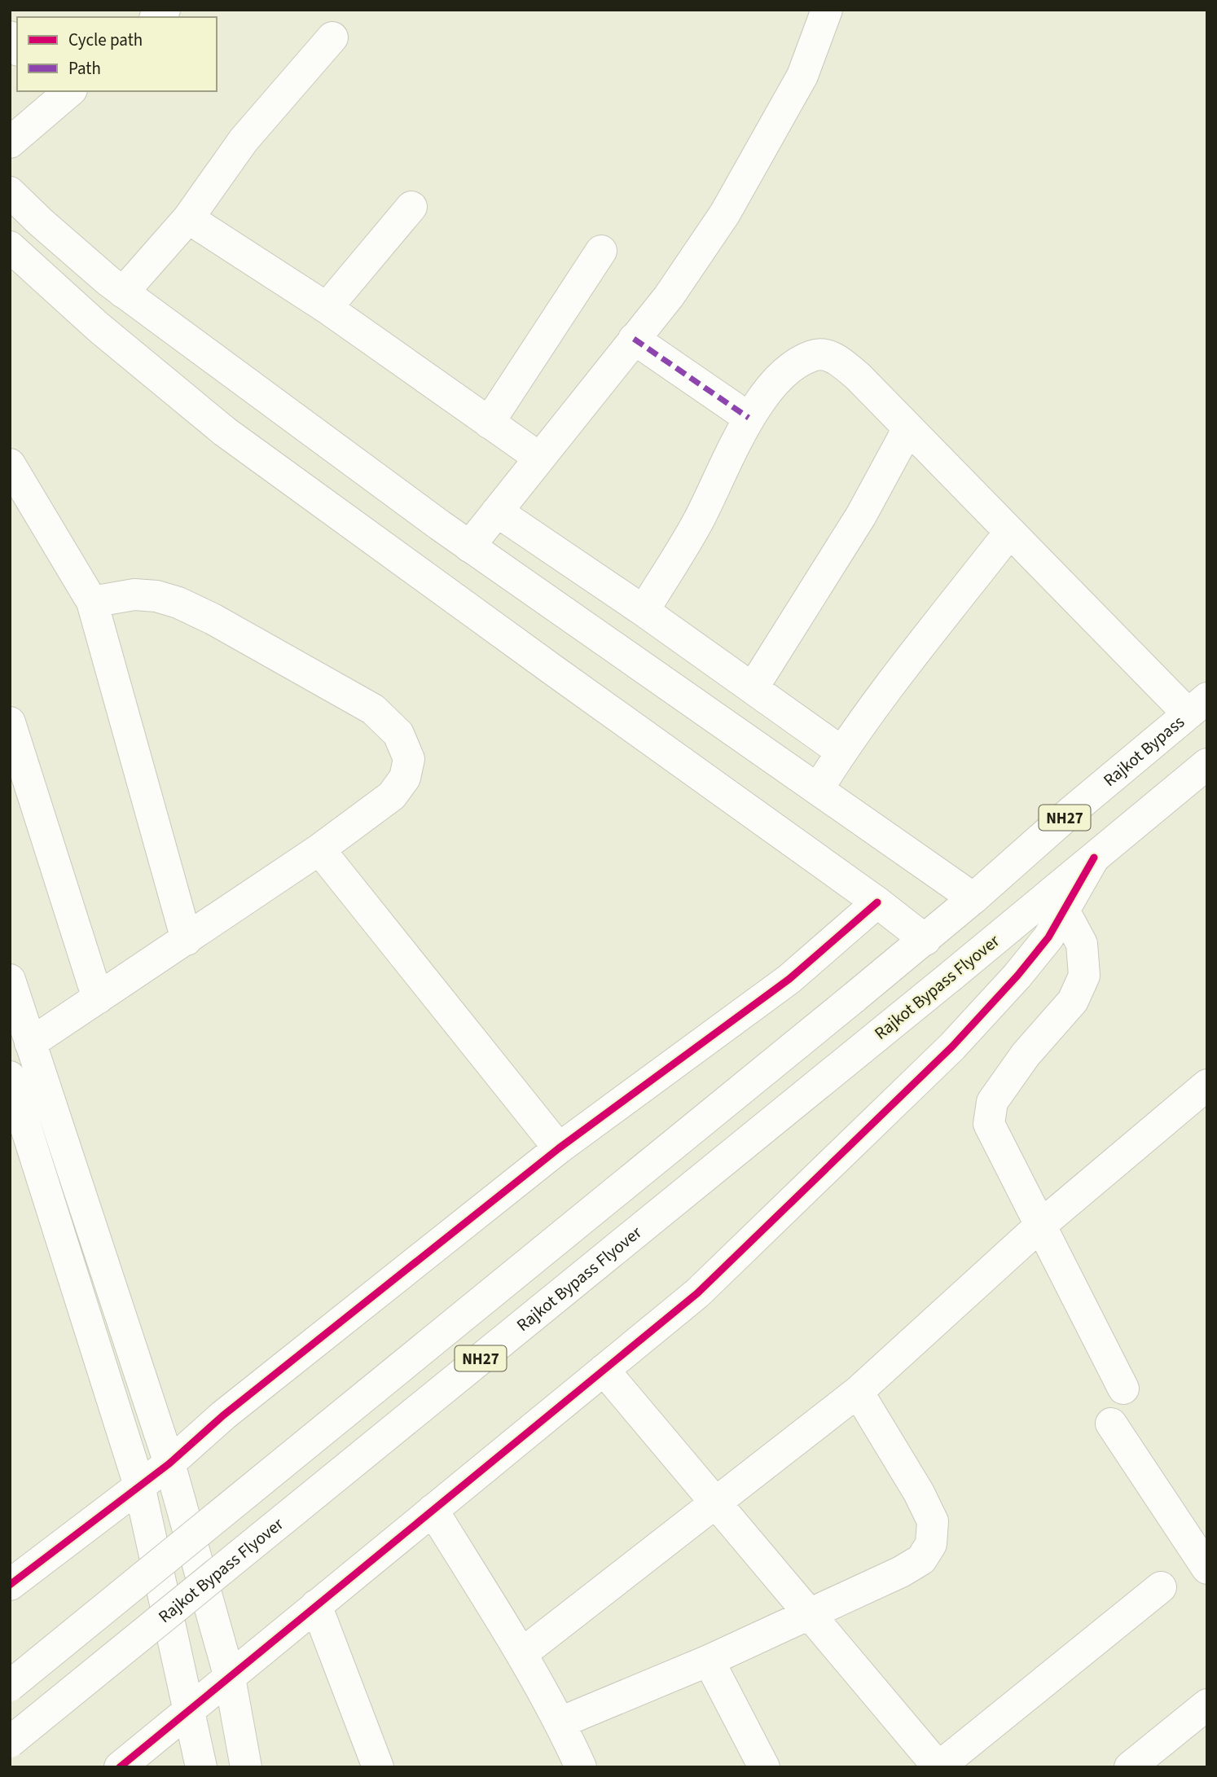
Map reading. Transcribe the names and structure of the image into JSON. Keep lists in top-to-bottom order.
{
  "streets": {
    "main road": ["Rajkot Bypass", "NH27", "Rajkot Bypass Flyover"]
  },
  "crossings": [
    ["Rajkot Bypass", "NH27"],
    ["NH27", "Rajkot Bypass Flyover"]
  ],
  "legend": ["Cycle path", "Path"]
}
